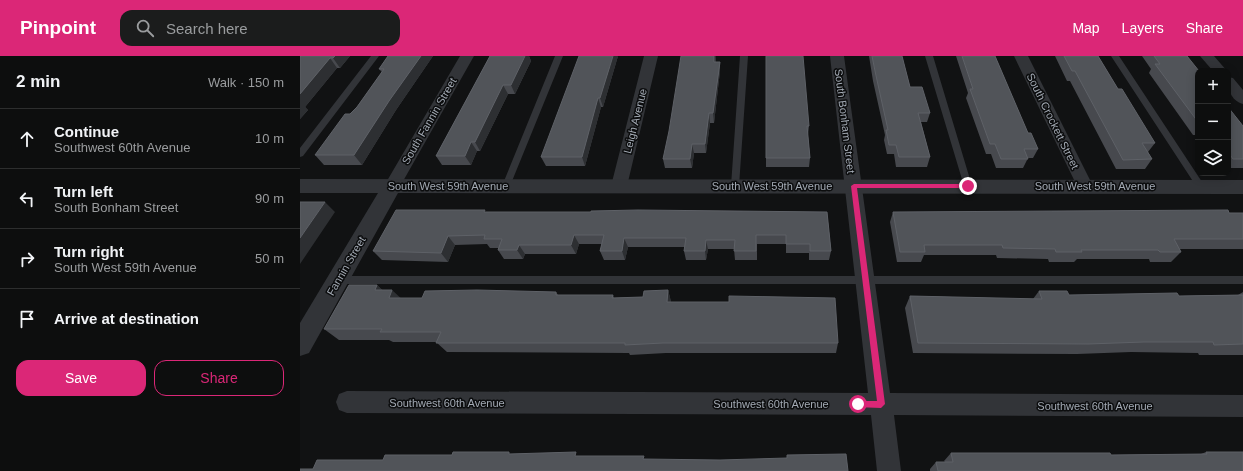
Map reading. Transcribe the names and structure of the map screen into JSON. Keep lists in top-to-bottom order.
{
  "streets": {
    "street": [
      "South Fannin Street",
      "Leigh Avenue",
      "South Bonham Street",
      "South Crockett Street",
      "South West 59th Avenue",
      "Fannin Street",
      "Southwest 60th Avenue"
    ]
  },
  "crossings": [
    ["South Fannin Street", "South West 59th Avenue"],
    ["South Fannin Street", "Fannin Street"],
    ["Leigh Avenue", "South West 59th Avenue"],
    ["South Bonham Street", "South West 59th Avenue"],
    ["South Bonham Street", "Southwest 60th Avenue"],
    ["South Crockett Street", "South West 59th Avenue"],
    ["South West 59th Avenue", "Fannin Street"]
  ],
  "page": {
    "header": "Pinpoint",
    "search": "Search here",
    "nav": ["Map", "Layers", "Share"],
    "heading": ["2 min", "Walk · 150 m"],
    "map_buttons": ["+", "−"],
    "list": [
      ["Continue", "Southwest 60th Avenue", "10 m"],
      ["Turn left", "South Bonham Street", "90 m"],
      ["Turn right", "South West 59th Avenue", "50 m"],
      "Arrive at destination"
    ],
    "buttons": ["Save", "Share"]
  }
}
